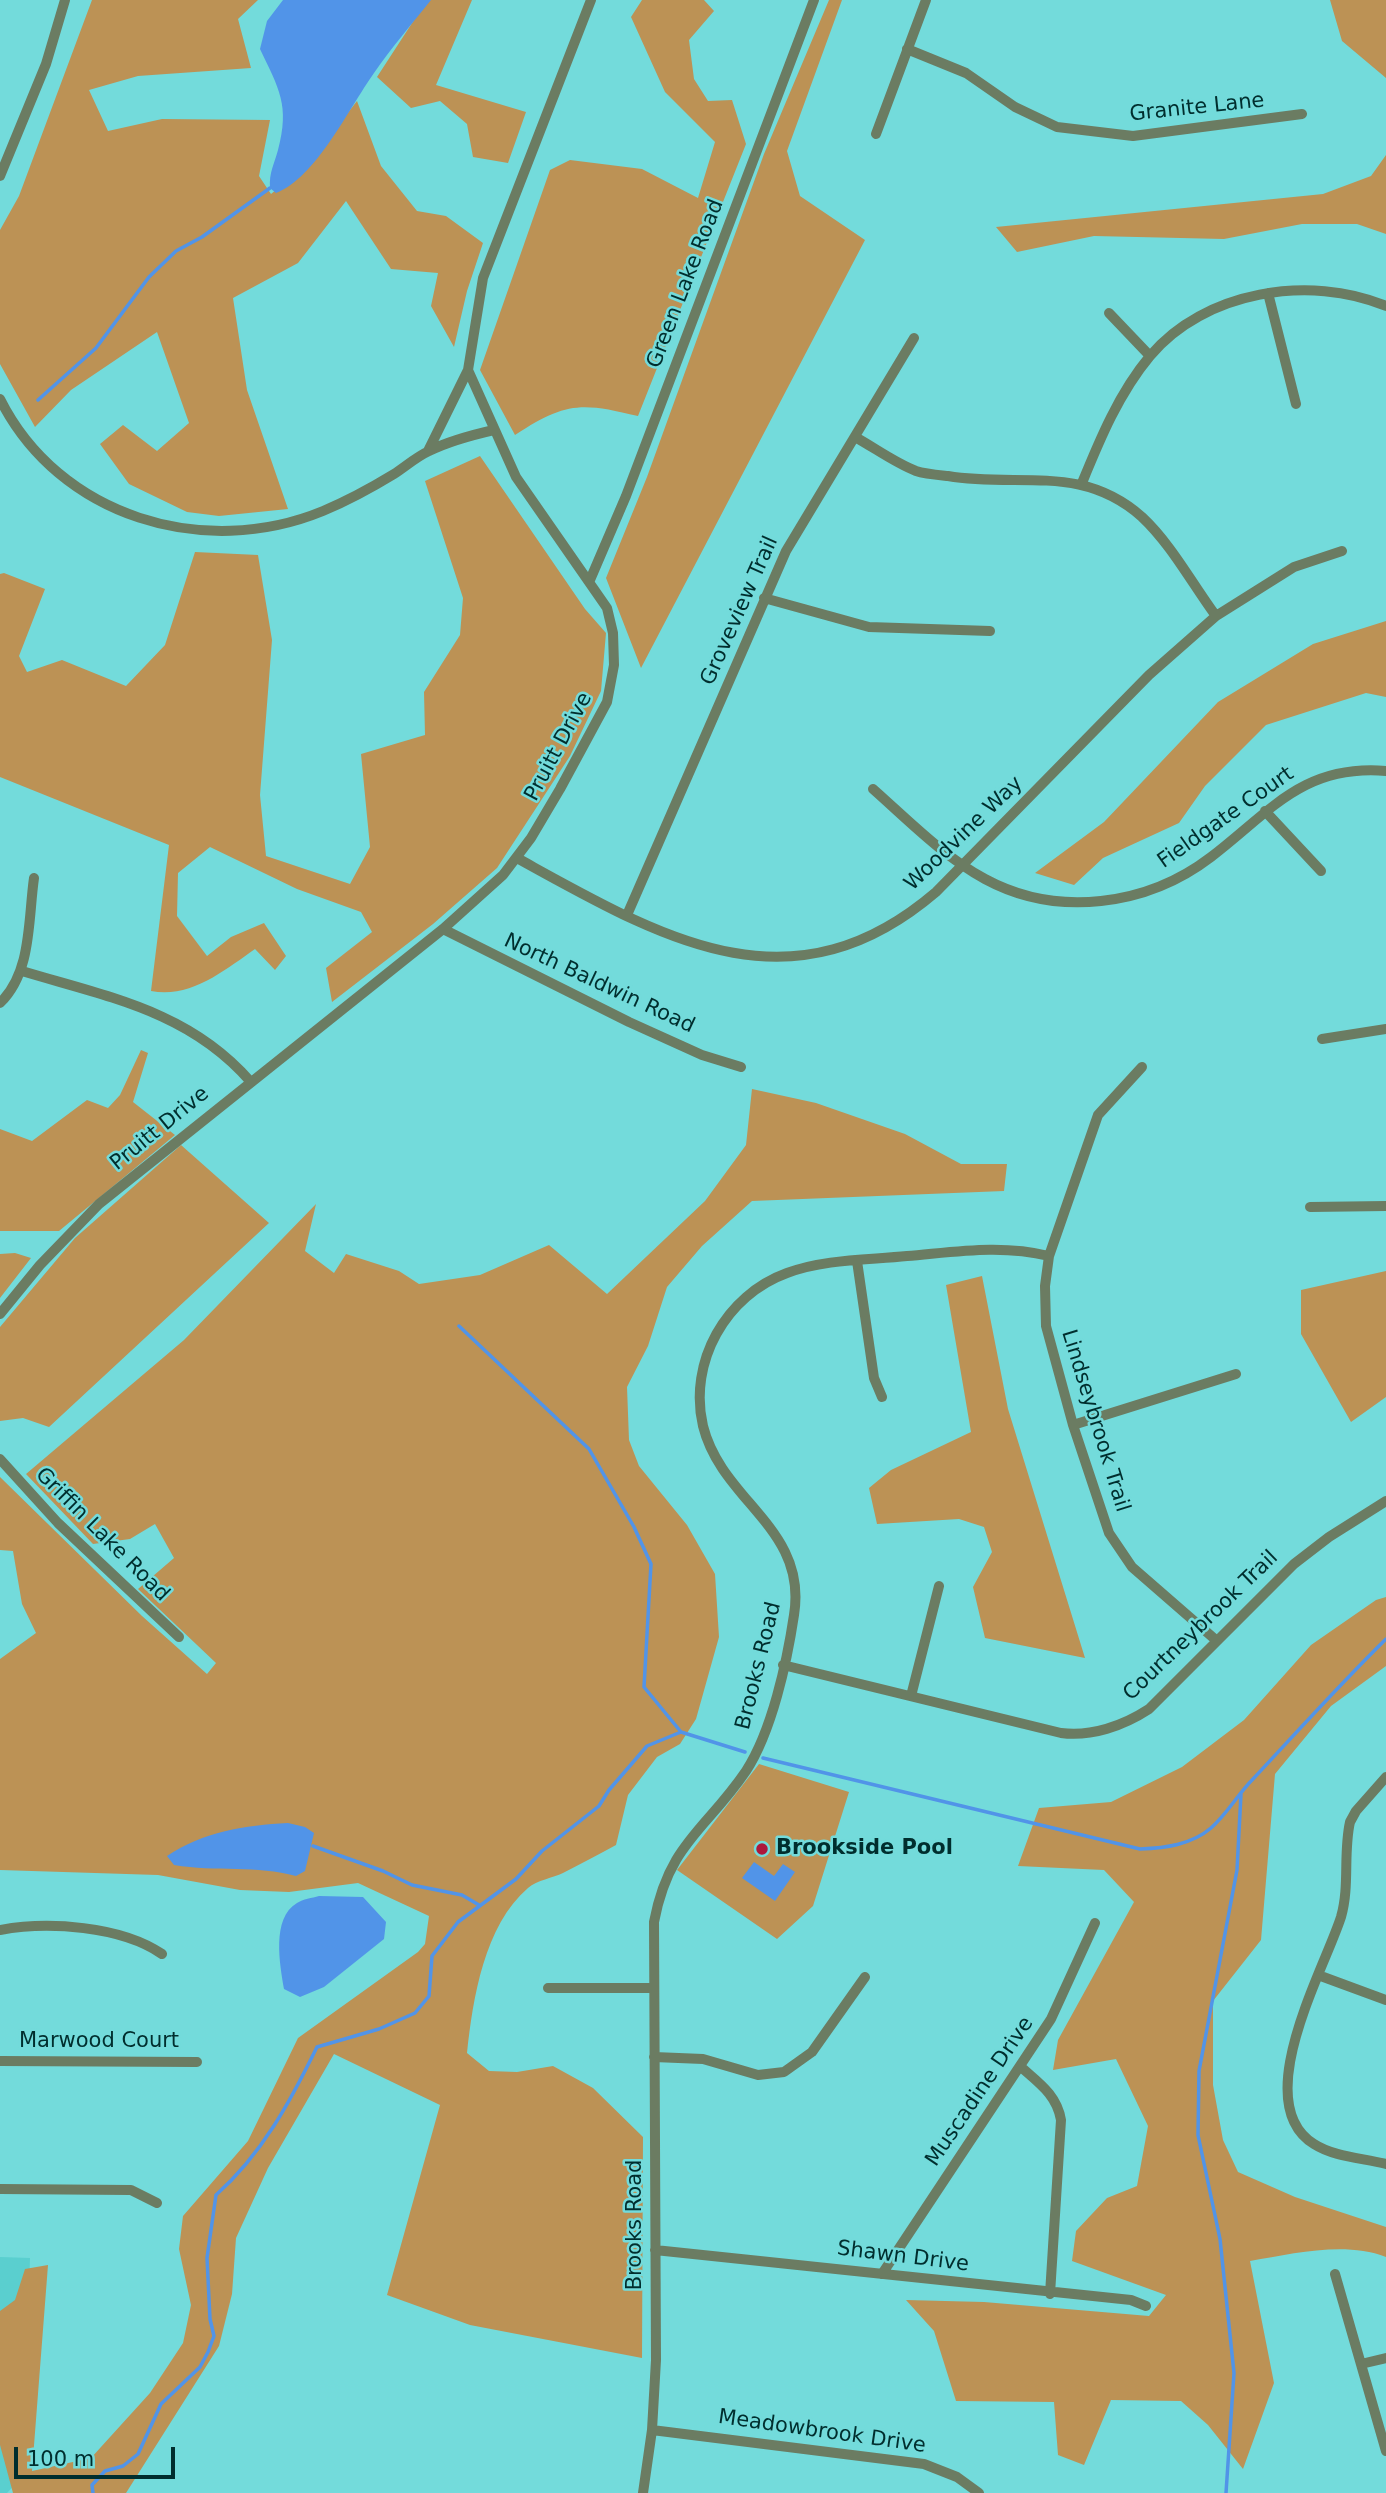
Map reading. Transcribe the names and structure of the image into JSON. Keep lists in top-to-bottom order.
{
  "streets": {
    "street": [
      "Granite Lane",
      "Green Lake Road",
      "Groveview Trail",
      "Pruitt Drive",
      "Fieldgate Court",
      "Woodvine Way",
      "North Baldwin Road",
      "Lindseybrook Trail",
      "Griffin Lake Road",
      "Courtneybrook Trail",
      "Brooks Road",
      "Marwood Court",
      "Muscadine Drive",
      "Shawn Drive",
      "Meadowbrook Drive"
    ]
  },
  "crossings": [
    ["Green Lake Road", "Pruitt Drive"],
    ["Groveview Trail", "Woodvine Way"],
    ["Pruitt Drive", "Woodvine Way"],
    ["Pruitt Drive", "North Baldwin Road"],
    ["Fieldgate Court", "Woodvine Way"],
    ["Lindseybrook Trail", "Courtneybrook Trail"],
    ["Lindseybrook Trail", "Brooks Road"],
    ["Courtneybrook Trail", "Brooks Road"],
    ["Brooks Road", "Shawn Drive"],
    ["Brooks Road", "Meadowbrook Drive"],
    ["Muscadine Drive", "Shawn Drive"]
  ],
  "places": ["Brookside Pool"],
  "scale_bar": "100 m"
}
